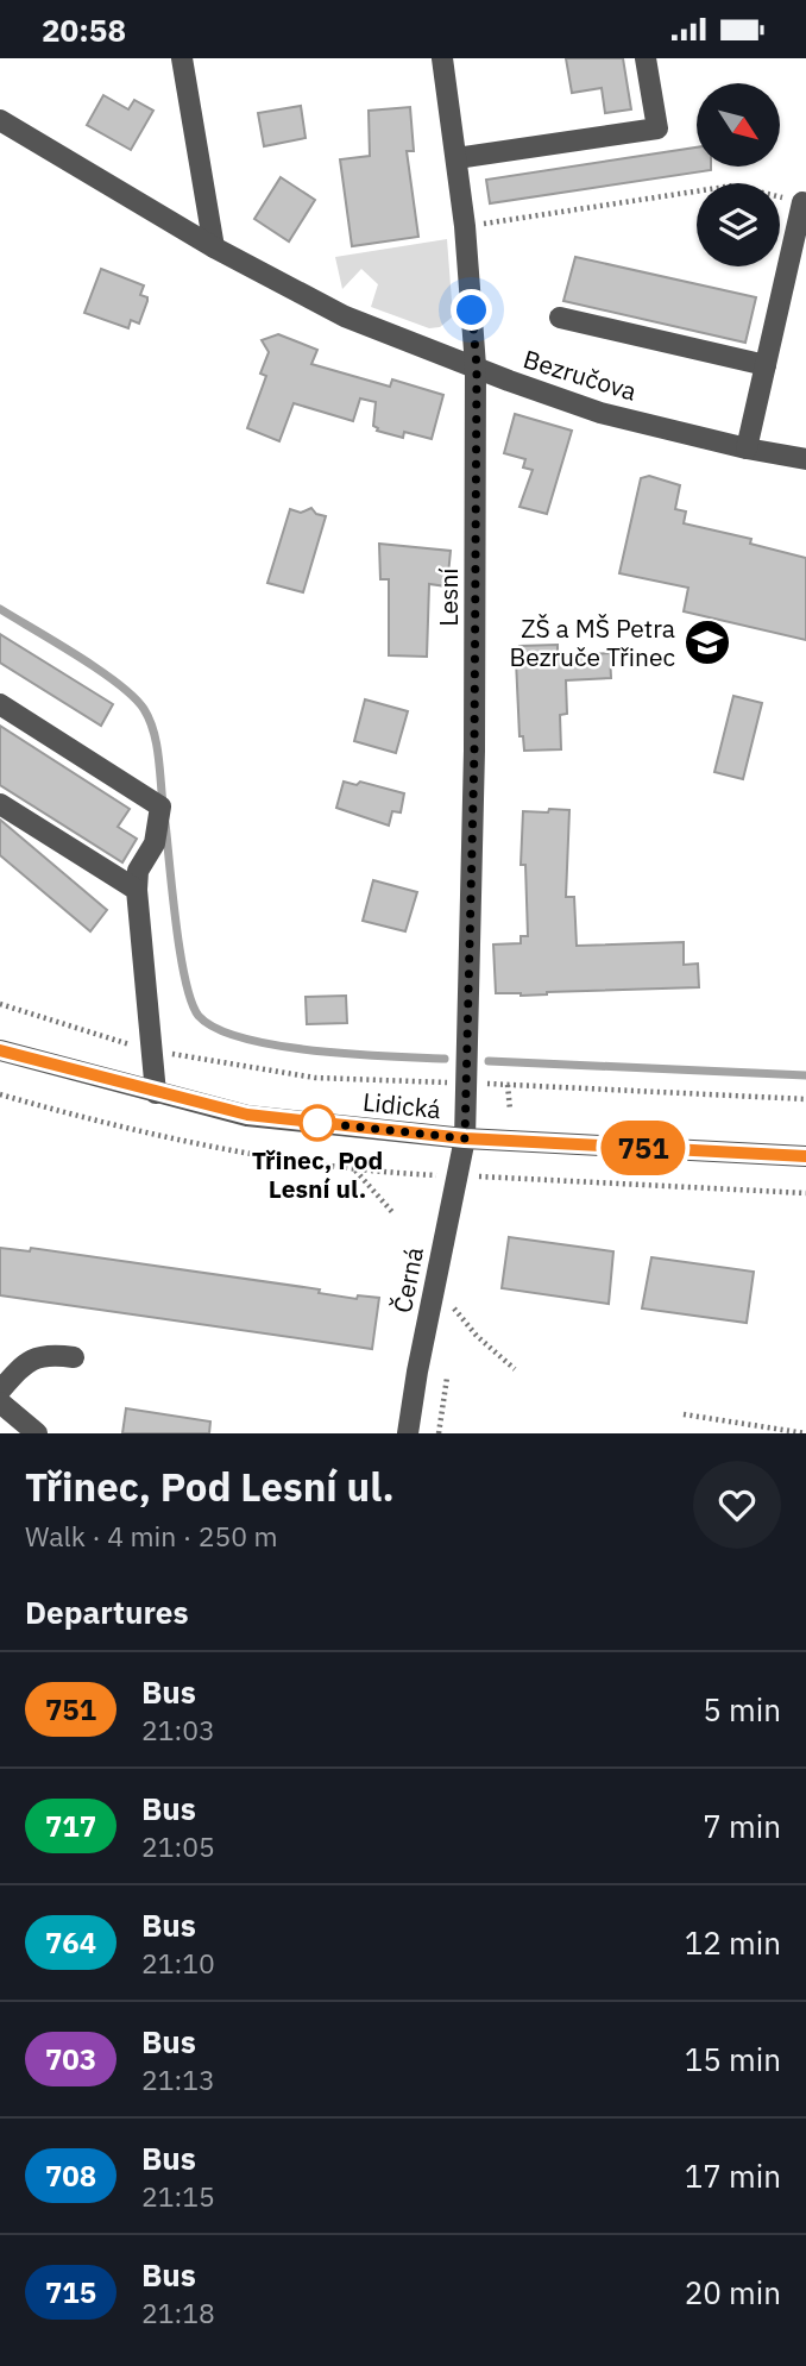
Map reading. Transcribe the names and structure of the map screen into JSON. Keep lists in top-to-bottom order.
{
  "streets": {
    "street": [
      "Bezručova",
      "Lesní",
      "Lidická",
      "Černá"
    ]
  },
  "crossings": [
    ["Bezručova", "Lesní"],
    ["Lesní", "Lidická"],
    ["Lesní", "Černá"],
    ["Lidická", "Černá"]
  ],
  "places": {
    "school or university": ["ZŠ a MŠ Petra Bezruče Třinec"],
    "other": ["Třinec, Pod Lesní ul."]
  },
  "lines": ["bus line 751"],
  "north": "bottom right",
  "page": {
    "status": "20:58",
    "on_map": "751",
    "heading": [
      ["Třinec, Pod Lesní ul.", "Walk · 4 min · 250 m"],
      "Departures"
    ],
    "list": [
      {
        "mark": "751",
        "name": "Bus",
        "note": "21:03",
        "value": "5 min"
      },
      {
        "mark": "717",
        "name": "Bus",
        "note": "21:05",
        "value": "7 min"
      },
      {
        "mark": "764",
        "name": "Bus",
        "note": "21:10",
        "value": "12 min"
      },
      {
        "mark": "703",
        "name": "Bus",
        "note": "21:13",
        "value": "15 min"
      },
      {
        "mark": "708",
        "name": "Bus",
        "note": "21:15",
        "value": "17 min"
      },
      {
        "mark": "715",
        "name": "Bus",
        "note": "21:18",
        "value": "20 min"
      }
    ]
  }
}
